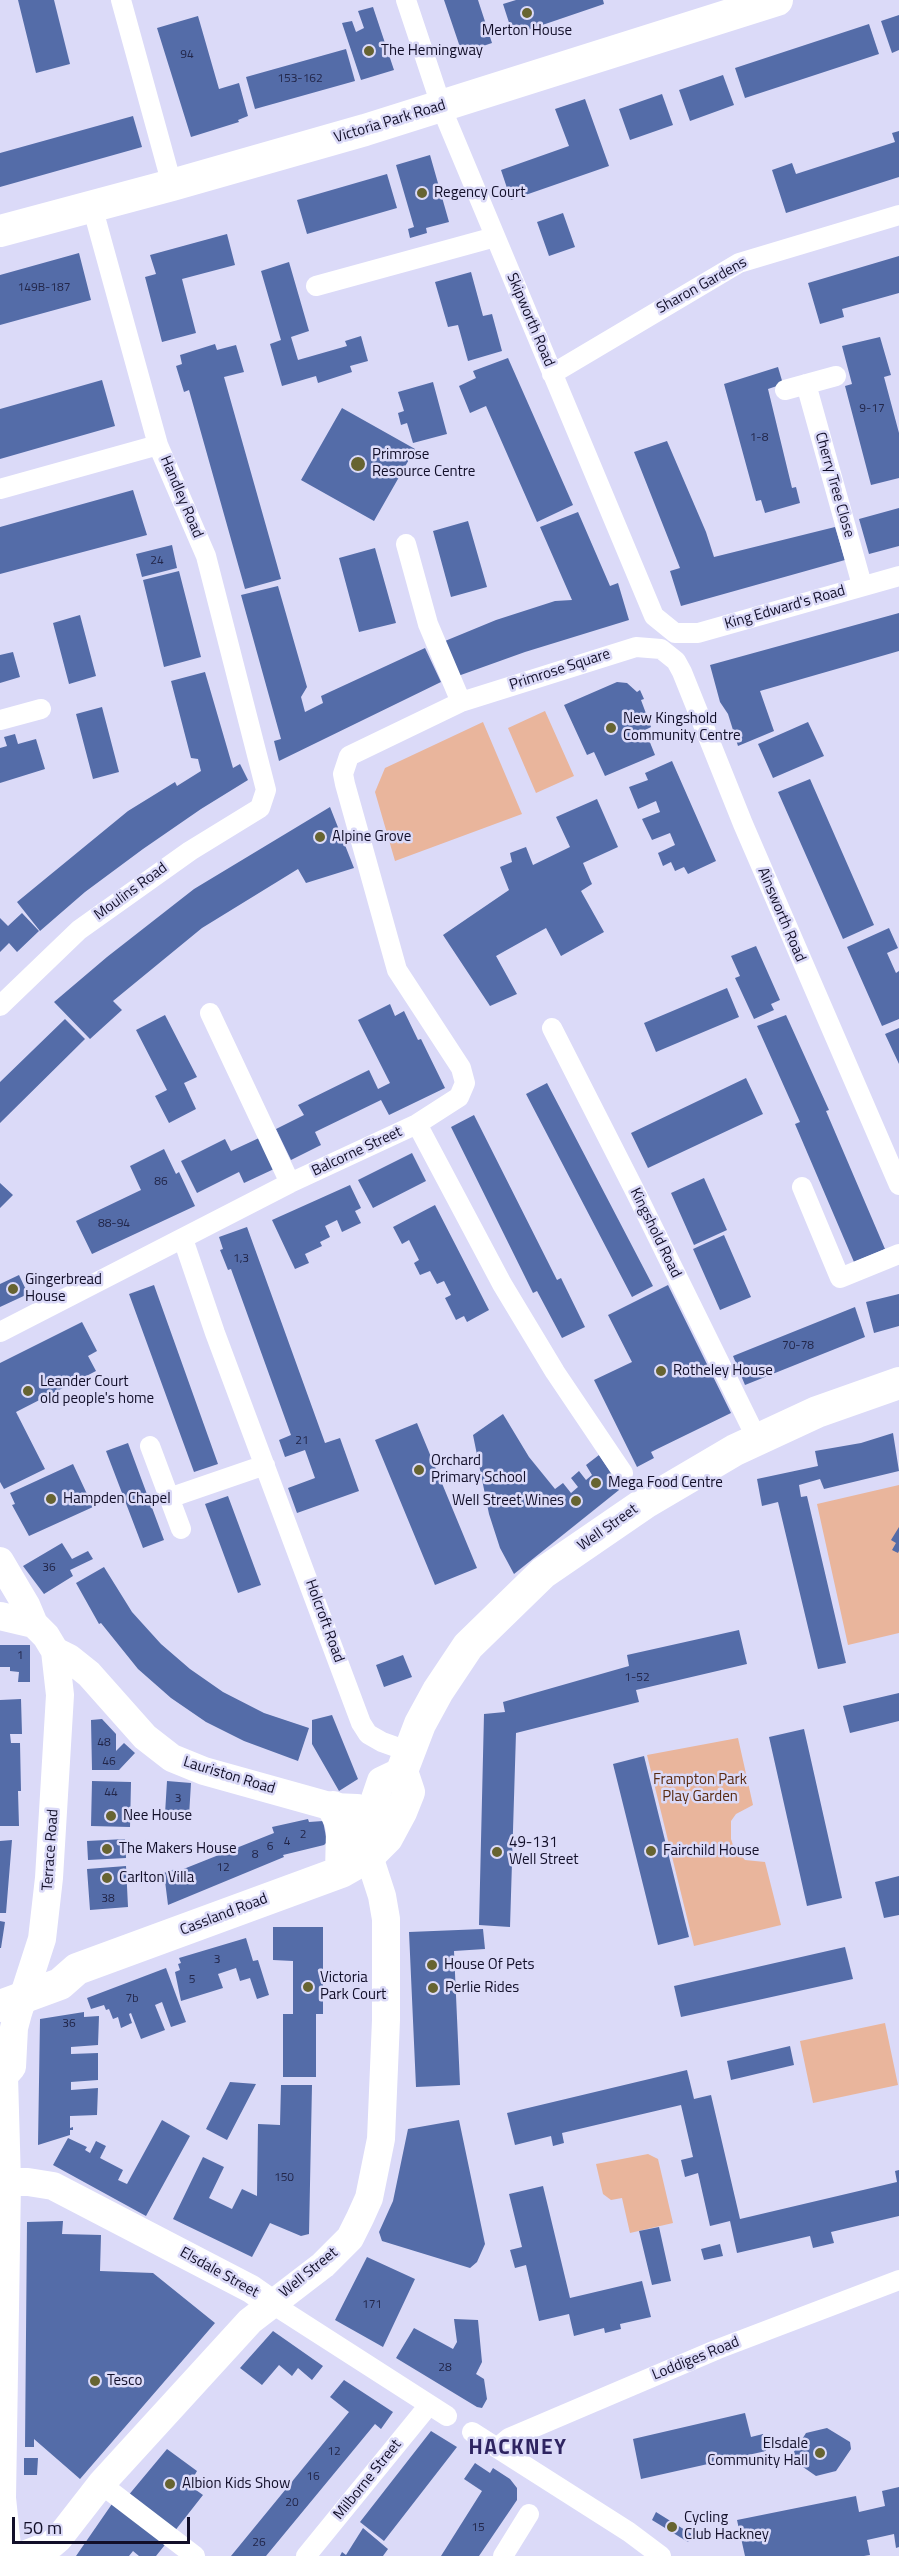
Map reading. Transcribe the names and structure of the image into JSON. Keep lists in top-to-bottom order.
{
  "streets": {
    "main road": ["Victoria Park Road", "Well Street", "Cassland Road"],
    "street": [
      "Sharon Gardens",
      "Skipworth Road",
      "Cherry Tree Close",
      "Handley Road",
      "King Edward's Road",
      "Primrose Square",
      "Moulins Road",
      "Ainsworth Road",
      "Balcorne Street",
      "Kingshold Road",
      "Holcroft Road",
      "Lauriston Road",
      "Terrace Road",
      "Elsdale Street",
      "Loddiges Road",
      "Milborne Street"
    ]
  },
  "crossings": [
    ["Victoria Park Road", "Skipworth Road"],
    ["Victoria Park Road", "Handley Road"],
    ["Sharon Gardens", "Skipworth Road"],
    ["Skipworth Road", "King Edward's Road"],
    ["Cherry Tree Close", "King Edward's Road"],
    ["Handley Road", "Moulins Road"],
    ["Primrose Square", "Ainsworth Road"],
    ["Primrose Square", "Balcorne Street"],
    ["Balcorne Street", "Holcroft Road"],
    ["Kingshold Road", "Well Street"],
    ["Well Street", "Holcroft Road"],
    ["Well Street", "Lauriston Road"],
    ["Well Street", "Cassland Road"],
    ["Well Street", "Elsdale Street"],
    ["Lauriston Road", "Terrace Road"],
    ["Terrace Road", "Cassland Road"],
    ["Terrace Road", "Elsdale Street"],
    ["Elsdale Street", "Milborne Street"]
  ],
  "districts": ["HACKNEY"],
  "parks": ["Frampton Park Play Garden"],
  "places": [
    "Merton House",
    "The Hemingway",
    "Regency Court",
    "Primrose Resource Centre",
    "New Kingshold Community Centre",
    "Alpine Grove",
    "Gingerbread House",
    "Rotheley House",
    "Leander Court old people's home",
    "Orchard Primary School",
    "Mega Food Centre",
    "Hampden Chapel",
    "Well Street Wines",
    "Nee House",
    "The Makers House",
    "Fairchild House",
    "49-131 Well Street",
    "Carlton Villa",
    "House Of Pets",
    "Victoria Park Court",
    "Perlie Rides",
    "Tesco",
    "Elsdale Community Hall",
    "Albion Kids Show",
    "Cycling Club Hackney"
  ],
  "house_numbers": [
    "94",
    "153-162",
    "149B-187",
    "9-17",
    "1-8",
    "24",
    "86",
    "88-94",
    "1,3",
    "70-78",
    "21",
    "36",
    "1",
    "1-52",
    "48",
    "46",
    "44",
    "3",
    "2",
    "4",
    "6",
    "8",
    "12",
    "38",
    "3",
    "5",
    "7b",
    "36",
    "150",
    "171",
    "28",
    "12",
    "16",
    "20",
    "15",
    "26"
  ],
  "scale_bar": "50 m"
}
